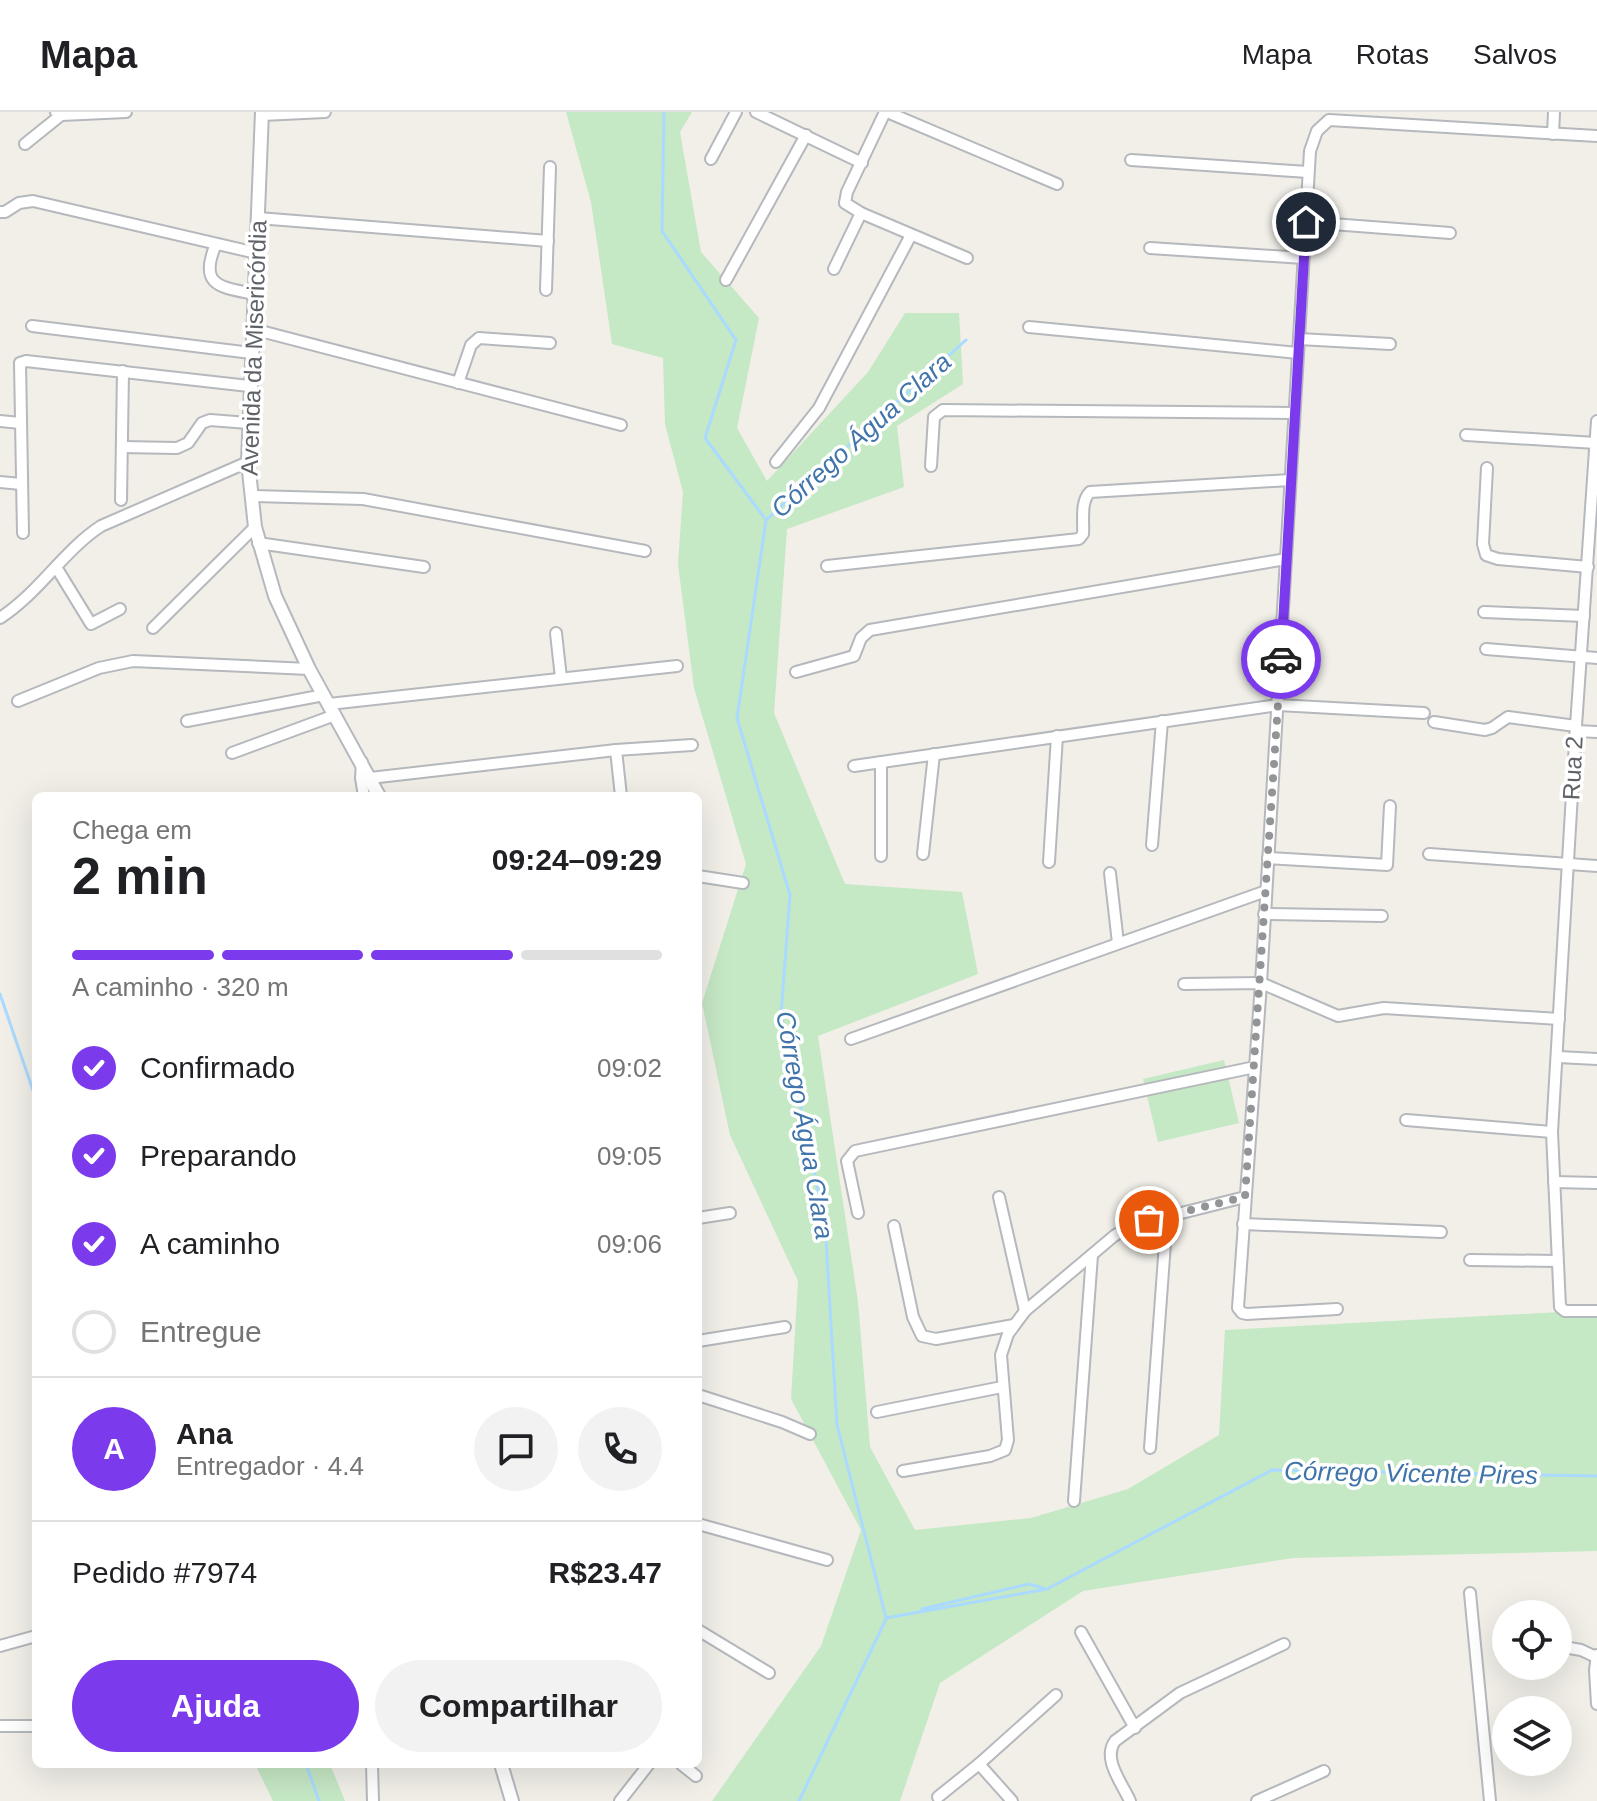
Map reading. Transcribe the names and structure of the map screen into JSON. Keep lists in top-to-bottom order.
{
  "streets": {
    "street": ["Avenida da Misericórdia", "Rua 2"]
  },
  "water": ["Córrego Água Clara", "Córrego Vicente Pires"],
  "page": {
    "header": "Mapa",
    "nav": ["Mapa", "Rotas", "Salvos"],
    "heading": ["2 min", "Chega em", "09:24–09:29"],
    "panel": [
      "Ana",
      "Entregador · 4.4",
      "Pedido #7974",
      "R$23.47"
    ],
    "bar": "A caminho · 320 m",
    "list": [
      ["Confirmado", "09:02"],
      ["Preparando", "09:05"],
      ["A caminho", "09:06"],
      "Entregue"
    ],
    "round": "A",
    "buttons": ["Ajuda", "Compartilhar"]
  }
}
